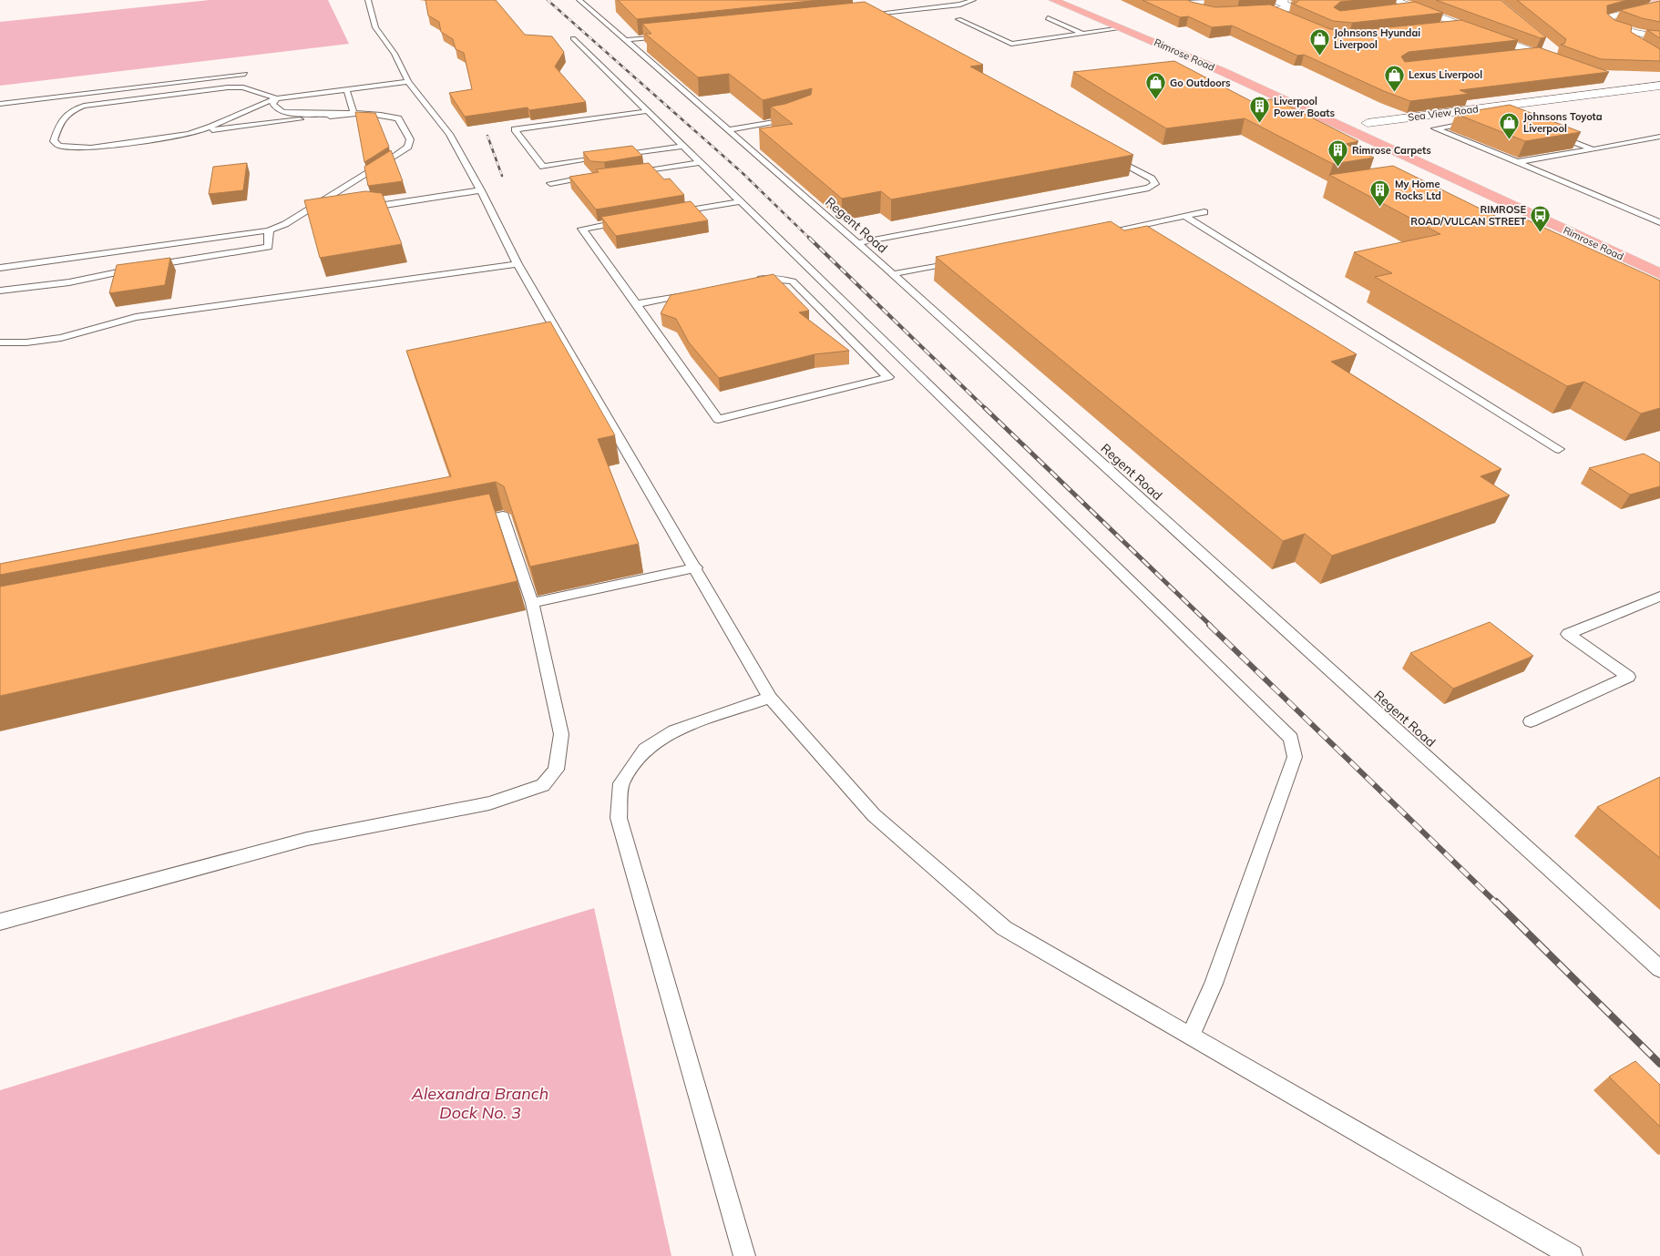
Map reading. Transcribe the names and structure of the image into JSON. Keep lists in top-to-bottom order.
{
  "streets": {
    "highway": ["Rimrose Road"],
    "street": ["Sea View Road"],
    "lane": ["Regent Road"]
  },
  "water": ["Alexandra Branch Dock No. 3"],
  "places": {
    "shop": [
      "Johnsons Hyundai Liverpool",
      "Lexus Liverpool",
      "Go Outdoors",
      "Johnsons Toyota Liverpool"
    ],
    "building": ["Liverpool Power Boats", "Rimrose Carpets", "My Home Rocks Ltd"],
    "bus stop": ["RIMROSE ROAD/VULCAN STREET"]
  }
}
